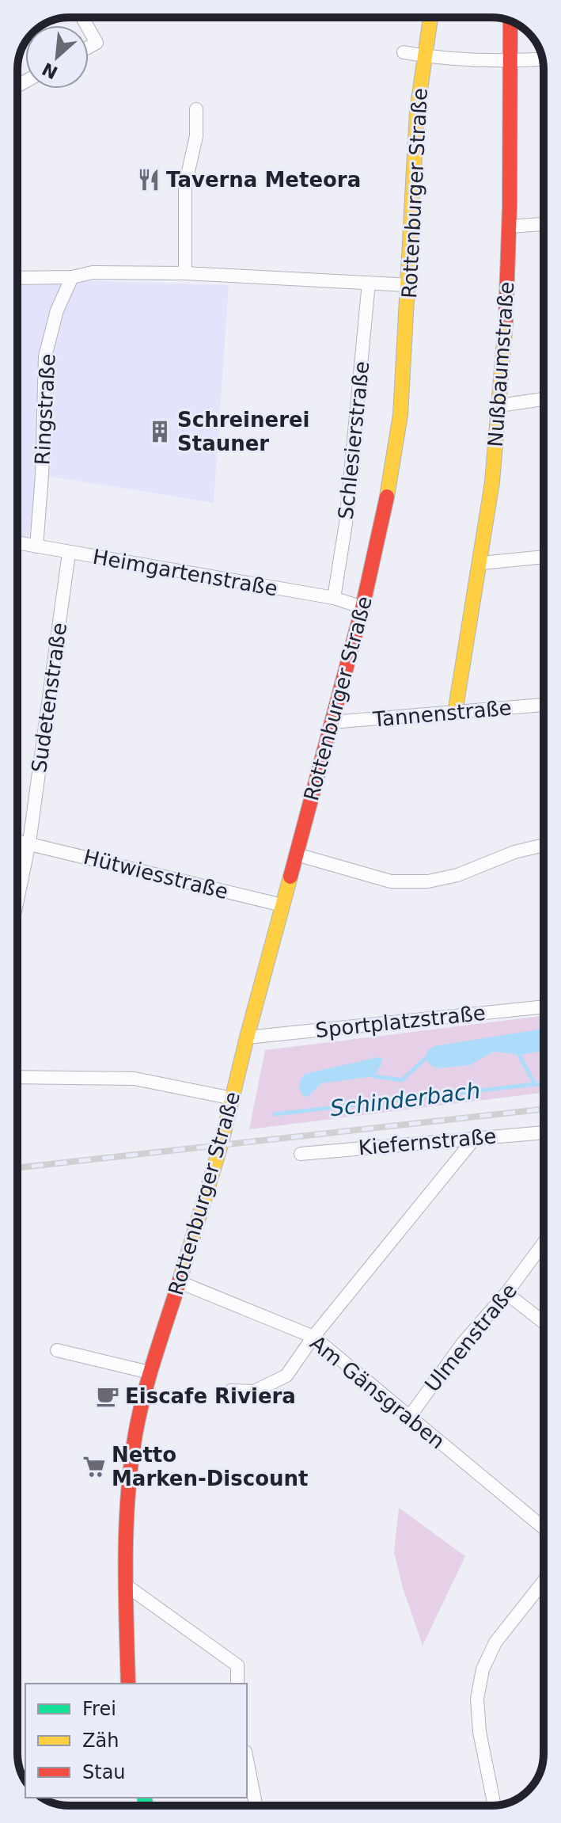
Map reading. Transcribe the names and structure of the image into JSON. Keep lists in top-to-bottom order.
{
  "streets": {
    "street": [
      "Rottenburger Straße",
      "Nußbaumstraße",
      "Ringstraße",
      "Schlesierstraße",
      "Heimgartenstraße",
      "Sudetenstraße",
      "Tannenstraße",
      "Hütwiesstraße",
      "Sportplatzstraße",
      "Kiefernstraße",
      "Ulmenstraße",
      "Am Gänsgraben"
    ]
  },
  "crossings": [
    ["Rottenburger Straße", "Heimgartenstraße"],
    ["Rottenburger Straße", "Tannenstraße"],
    ["Rottenburger Straße", "Hütwiesstraße"],
    ["Rottenburger Straße", "Sportplatzstraße"],
    ["Rottenburger Straße", "Am Gänsgraben"],
    ["Nußbaumstraße", "Tannenstraße"],
    ["Ringstraße", "Heimgartenstraße"],
    ["Schlesierstraße", "Heimgartenstraße"],
    ["Heimgartenstraße", "Sudetenstraße"],
    ["Sudetenstraße", "Hütwiesstraße"],
    ["Ulmenstraße", "Am Gänsgraben"]
  ],
  "water": ["Schinderbach"],
  "places": {
    "restaurant": ["Taverna Meteora"],
    "building": ["Schreinerei Stauner"],
    "cafe": ["Eiscafe Riviera"],
    "supermarket": ["Netto Marken-Discount"]
  },
  "legend": ["Frei", "Zäh", "Stau"],
  "north": "bottom left"
}
